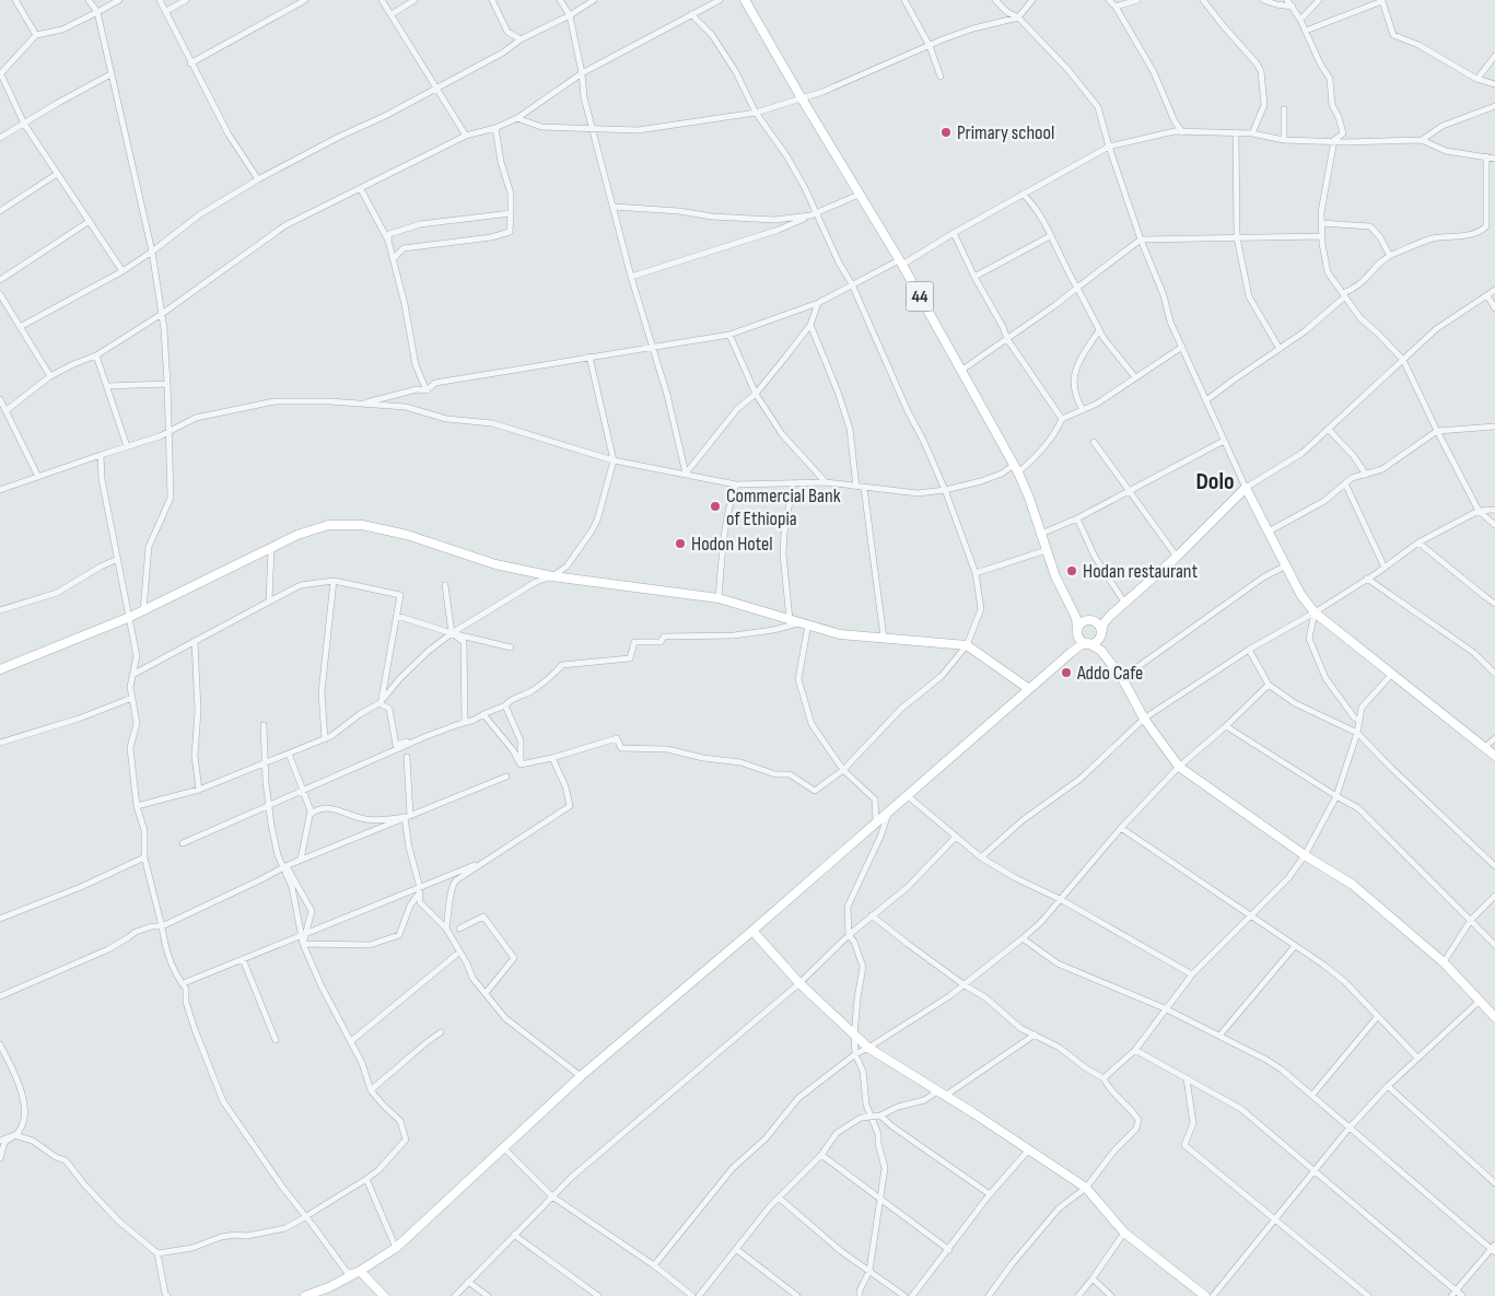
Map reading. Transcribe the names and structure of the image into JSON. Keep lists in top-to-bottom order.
{
  "streets": {
    "street": ["44"]
  },
  "districts": ["Dolo"],
  "places": [
    "Primary school",
    "Commercial Bank of Ethiopia",
    "Hodon Hotel",
    "Hodan restaurant",
    "Addo Cafe"
  ]
}
